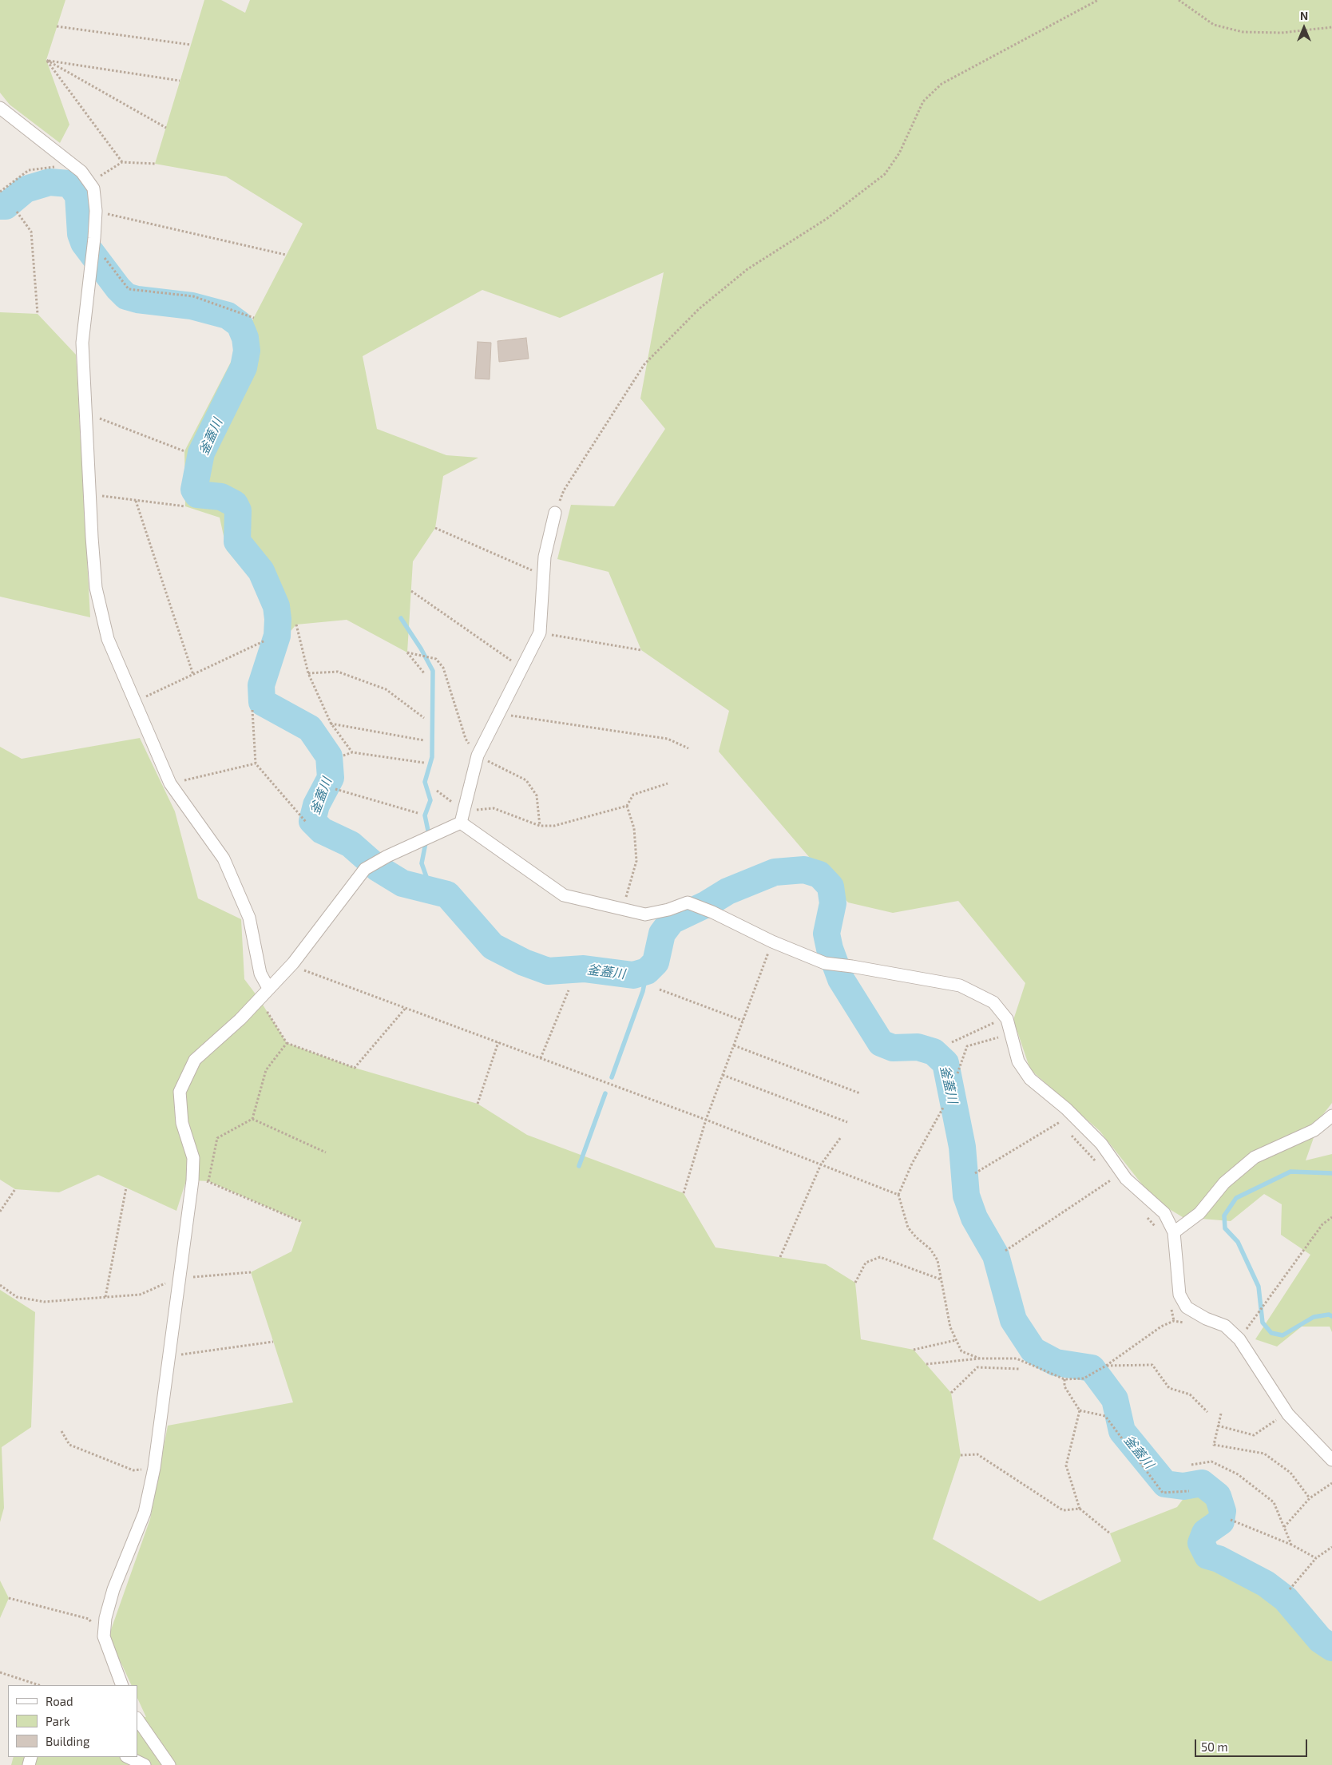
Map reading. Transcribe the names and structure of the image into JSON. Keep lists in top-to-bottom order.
{
  "water": ["釜蓋川"],
  "legend": ["Road", "Park", "Building"],
  "scale_bar": "50 m",
  "north": "top"
}
